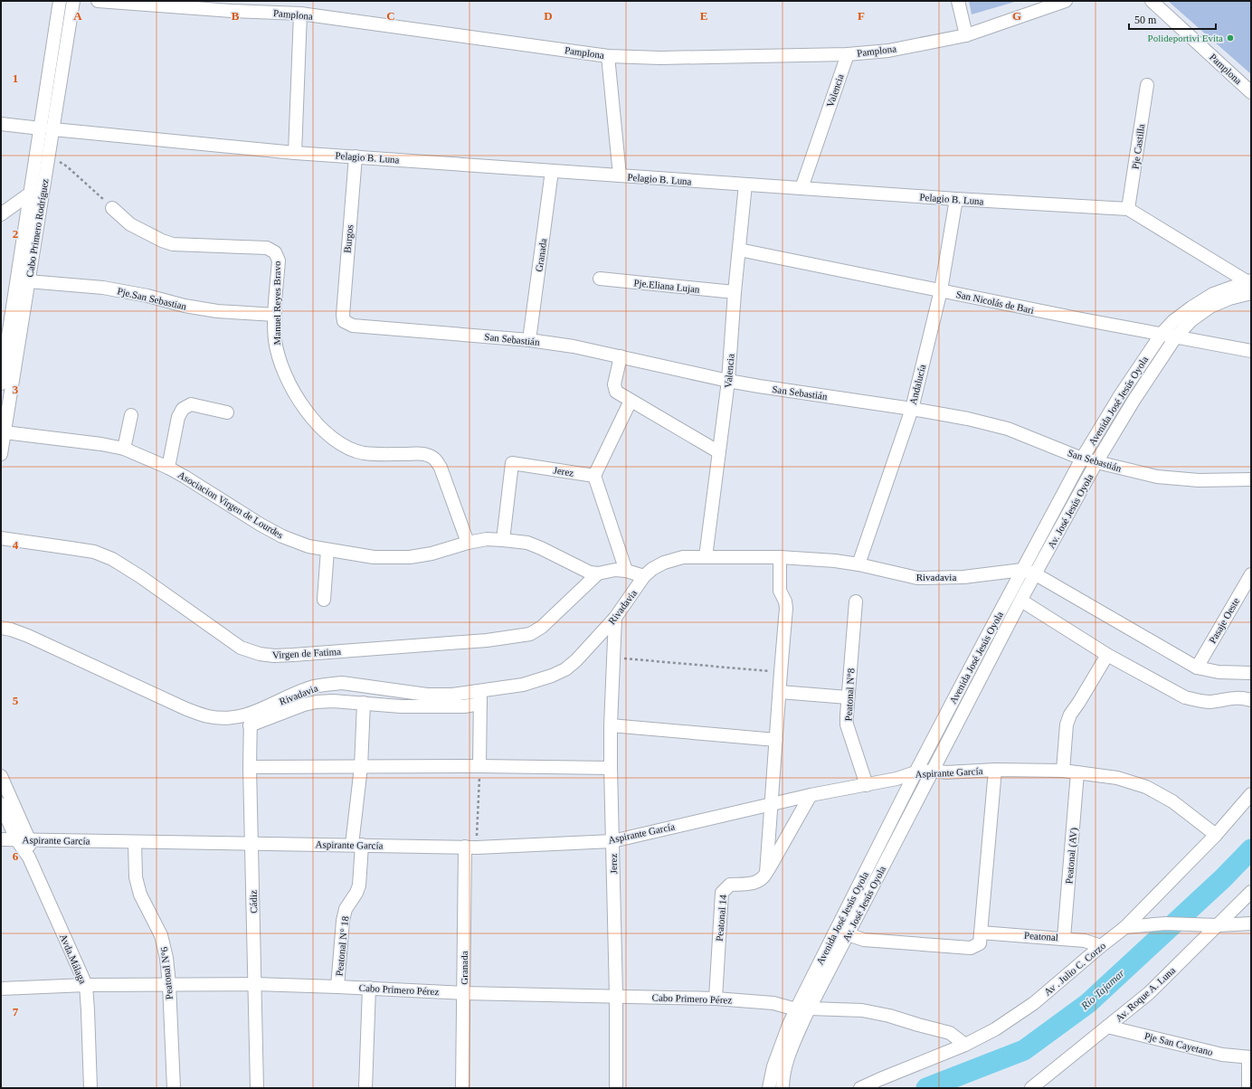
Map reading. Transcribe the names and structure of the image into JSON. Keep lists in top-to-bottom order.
{
  "streets": {
    "street": [
      "Pamplona",
      "Valencia",
      "Pje Castilla",
      "Pelagio B. Luna",
      "Cabo Primero Rodríguez",
      "Burgos",
      "Granada",
      "Pje.Eliana Lujan",
      "Pje.San Sebastian",
      "San Nicolás de Bari",
      "Manuel Reyes Bravo",
      "San Sebastián",
      "Andalucía",
      "Avenida José Jesús Oyola",
      "Jerez",
      "Asociacion Virgen de Lourdes",
      "Av. José Jesús Oyola",
      "Rivadavia",
      "Pasaje Oeste",
      "Virgen de Fatima",
      "Peatonal N°8",
      "Aspirante García",
      "Peatonal (AV)",
      "Cádiz",
      "Peatonal 14",
      "Peatonal",
      "Peatonal N° 18",
      "Avda.Málaga",
      "Av . Julio C. Corzo",
      "Peatonal N°6",
      "Cabo Primero Pérez",
      "Av. Roque A. Luna",
      "Pje San Cayetano"
    ]
  },
  "crossings": [
    ["Pamplona", "Valencia"],
    ["Valencia", "Pelagio B. Luna"],
    ["Valencia", "Pje.Eliana Lujan"],
    ["Valencia", "San Nicolás de Bari"],
    ["Valencia", "San Sebastián"],
    ["Valencia", "Rivadavia"],
    ["Pje Castilla", "Pelagio B. Luna"],
    ["Pelagio B. Luna", "Cabo Primero Rodríguez"],
    ["Pelagio B. Luna", "Burgos"],
    ["Pelagio B. Luna", "Granada"],
    ["Pelagio B. Luna", "Andalucía"],
    ["Pelagio B. Luna", "Avenida José Jesús Oyola"],
    ["Cabo Primero Rodríguez", "Pje.San Sebastian"],
    ["Cabo Primero Rodríguez", "Asociacion Virgen de Lourdes"],
    ["Burgos", "San Sebastián"],
    ["Granada", "San Sebastián"],
    ["Granada", "Aspirante García"],
    ["Granada", "Cabo Primero Pérez"],
    ["Pje.San Sebastian", "Manuel Reyes Bravo"],
    ["San Nicolás de Bari", "Andalucía"],
    ["San Nicolás de Bari", "Avenida José Jesús Oyola"],
    ["San Nicolás de Bari", "Av. José Jesús Oyola"],
    ["Manuel Reyes Bravo", "Asociacion Virgen de Lourdes"],
    ["San Sebastián", "Andalucía"],
    ["San Sebastián", "Avenida José Jesús Oyola"],
    ["San Sebastián", "Av. José Jesús Oyola"],
    ["Andalucía", "Rivadavia"],
    ["Avenida José Jesús Oyola", "Rivadavia"],
    ["Avenida José Jesús Oyola", "Aspirante García"],
    ["Avenida José Jesús Oyola", "Cabo Primero Pérez"],
    ["Jerez", "Asociacion Virgen de Lourdes"],
    ["Jerez", "Rivadavia"],
    ["Jerez", "Aspirante García"],
    ["Jerez", "Cabo Primero Pérez"],
    ["Asociacion Virgen de Lourdes", "Rivadavia"],
    ["Asociacion Virgen de Lourdes", "Virgen de Fatima"],
    ["Av. José Jesús Oyola", "Rivadavia"],
    ["Av. José Jesús Oyola", "Aspirante García"],
    ["Rivadavia", "Pasaje Oeste"],
    ["Rivadavia", "Cádiz"],
    ["Peatonal N°8", "Aspirante García"],
    ["Aspirante García", "Peatonal (AV)"],
    ["Aspirante García", "Cádiz"],
    ["Aspirante García", "Peatonal N° 18"],
    ["Aspirante García", "Avda.Málaga"],
    ["Aspirante García", "Av . Julio C. Corzo"],
    ["Aspirante García", "Peatonal N°6"],
    ["Peatonal (AV)", "Peatonal"],
    ["Cádiz", "Cabo Primero Pérez"],
    ["Peatonal 14", "Cabo Primero Pérez"],
    ["Peatonal", "Av . Julio C. Corzo"],
    ["Peatonal N° 18", "Cabo Primero Pérez"],
    ["Avda.Málaga", "Cabo Primero Pérez"],
    ["Peatonal N°6", "Cabo Primero Pérez"],
    ["Av. Roque A. Luna", "Pje San Cayetano"]
  ],
  "water": ["Río Tajamar"],
  "places": ["Polideportivi Evita"],
  "scale_bar": "50 m",
  "grid": {
    "columns": [
      "A",
      "B",
      "C",
      "D",
      "E",
      "F",
      "G"
    ],
    "rows": [
      "1",
      "2",
      "3",
      "4",
      "5",
      "6",
      "7"
    ]
  }
}
